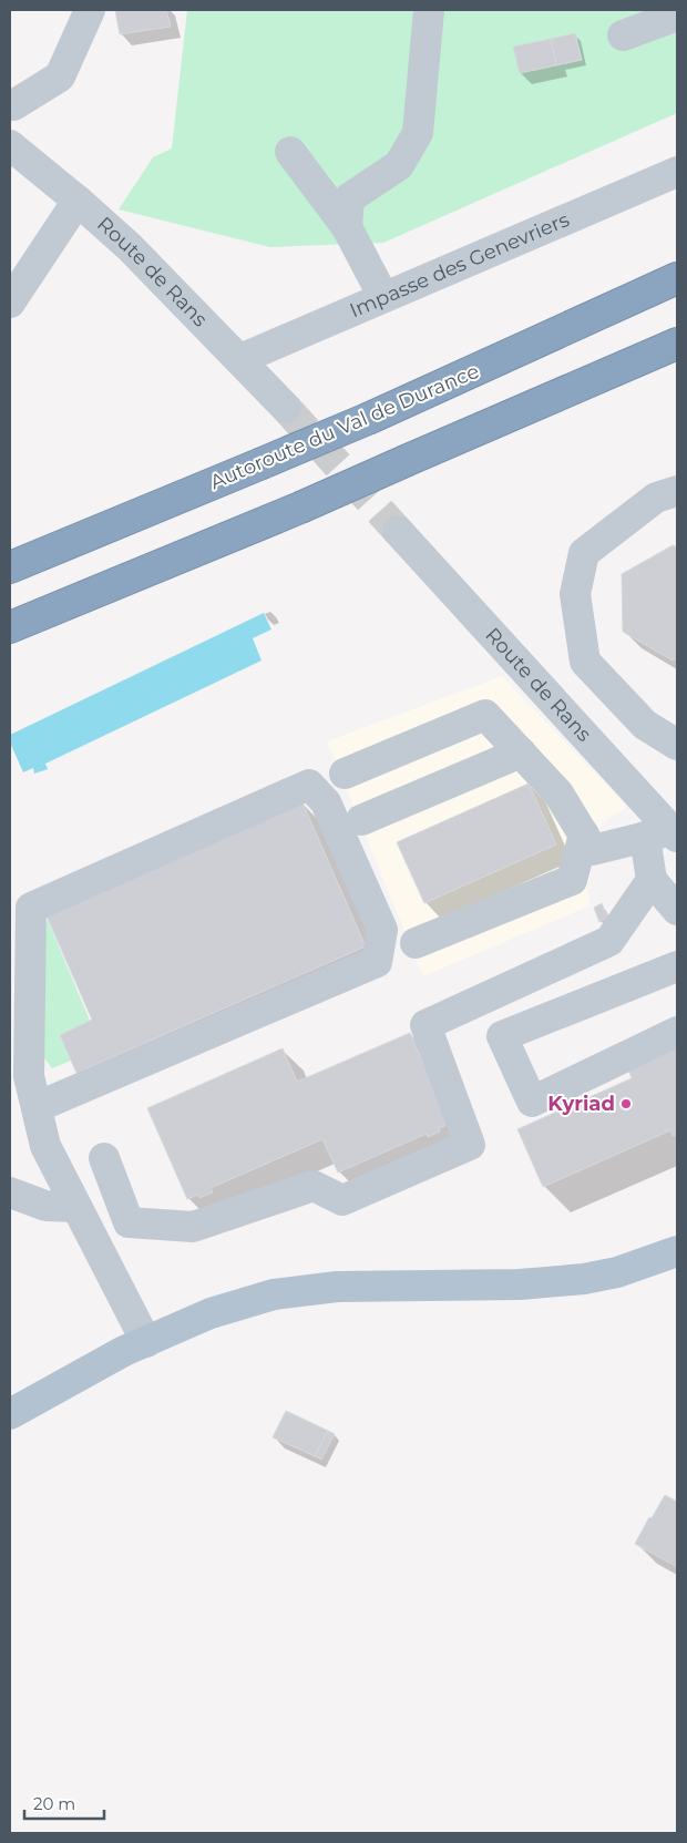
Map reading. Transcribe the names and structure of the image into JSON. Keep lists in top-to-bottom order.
{
  "streets": {
    "highway": ["Autoroute du Val de Durance"],
    "street": ["Impasse des Genevriers", "Route de Rans"]
  },
  "crossings": [
    ["Impasse des Genevriers", "Route de Rans"]
  ],
  "places": ["Kyriad"],
  "scale_bar": "20 m"
}
